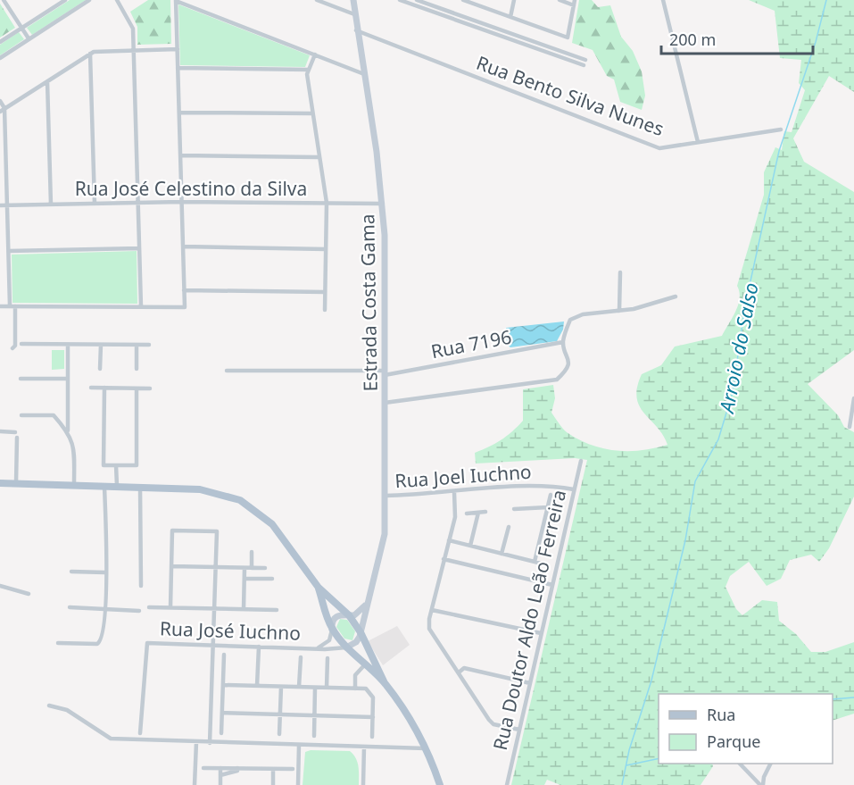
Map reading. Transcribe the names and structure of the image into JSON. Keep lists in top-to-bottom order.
{
  "streets": {
    "main road": ["Estrada Costa Gama"],
    "street": [
      "Rua Bento Silva Nunes",
      "Rua José Celestino da Silva",
      "Rua 7196",
      "Rua Joel Iuchno",
      "Rua Doutor Aldo Leão Ferreira",
      "Rua José Iuchno"
    ]
  },
  "crossings": [
    ["Rua Bento Silva Nunes", "Estrada Costa Gama"],
    ["Rua José Celestino da Silva", "Estrada Costa Gama"],
    ["Estrada Costa Gama", "Rua 7196"],
    ["Estrada Costa Gama", "Rua Joel Iuchno"],
    ["Estrada Costa Gama", "Rua José Iuchno"],
    ["Rua Joel Iuchno", "Rua Doutor Aldo Leão Ferreira"]
  ],
  "water": ["Arroio do Salso"],
  "legend": ["Rua", "Parque"],
  "scale_bar": "200 m"
}
